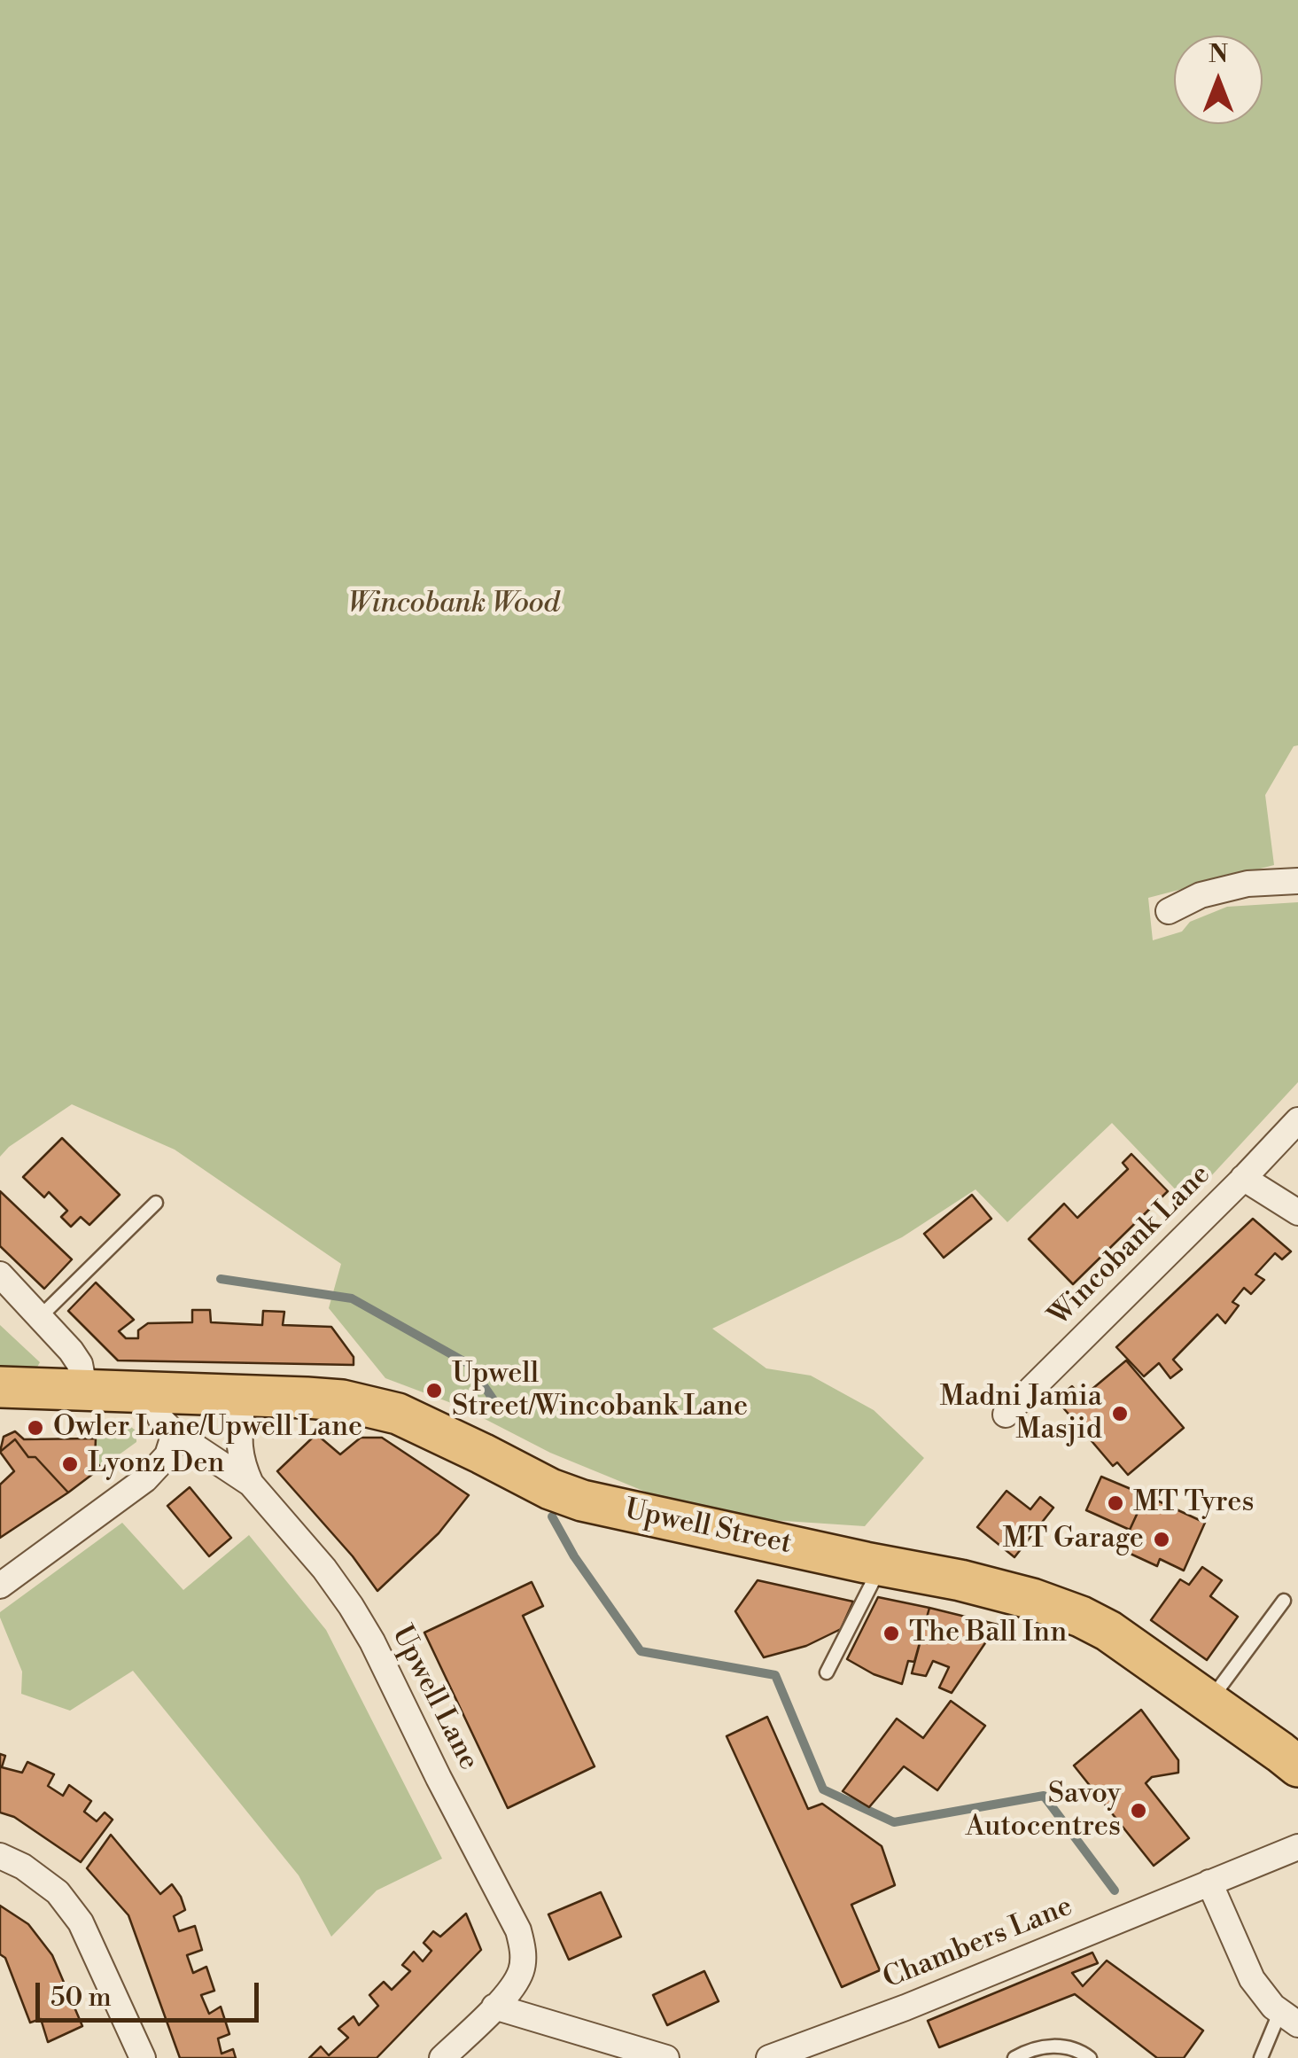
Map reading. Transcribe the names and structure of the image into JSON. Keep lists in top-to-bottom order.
{
  "streets": {
    "main road": ["Upwell Street"],
    "street": ["Wincobank Lane", "Upwell Lane", "Chambers Lane"]
  },
  "crossings": [
    ["Upwell Street", "Upwell Lane"]
  ],
  "parks": ["Wincobank Wood"],
  "places": [
    "Upwell Street/Wincobank Lane",
    "Madni Jamia Masjid",
    "Owler Lane/Upwell Lane",
    "Lyonz Den",
    "MT Tyres",
    "MT Garage",
    "The Ball Inn",
    "Savoy Autocentres"
  ],
  "scale_bar": "50 m",
  "north": "top"
}
